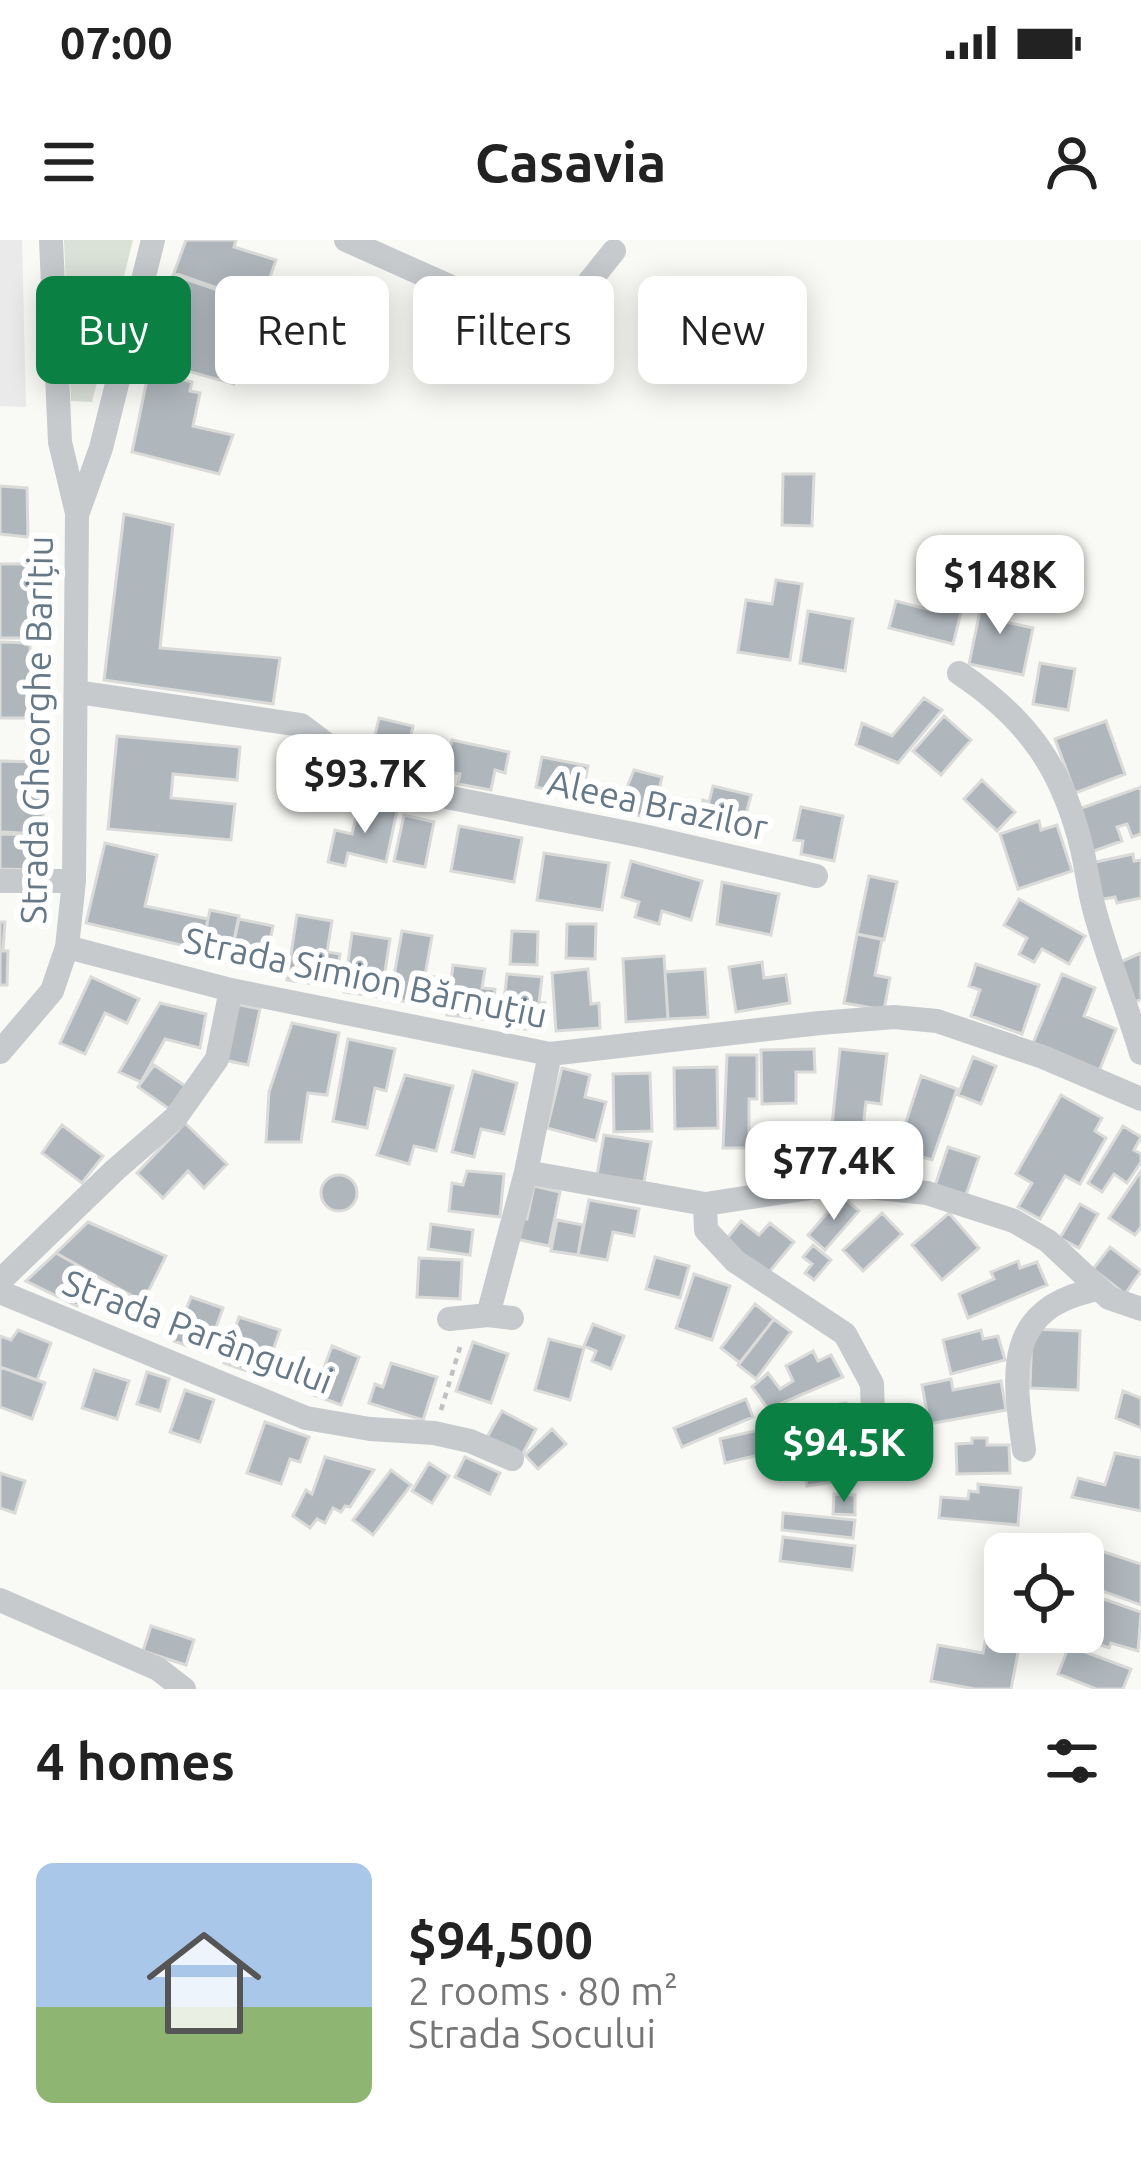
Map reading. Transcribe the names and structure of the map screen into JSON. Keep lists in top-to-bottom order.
{
  "streets": {
    "street": [
      "Strada Gheorghe Barițiu",
      "Aleea Brazilor",
      "Strada Simion Bărnuțiu",
      "Strada Parângului"
    ]
  },
  "crossings": [
    ["Strada Gheorghe Barițiu", "Aleea Brazilor"],
    ["Strada Gheorghe Barițiu", "Strada Simion Bărnuțiu"]
  ],
  "page": {
    "status": "07:00",
    "header": "Casavia",
    "chip": [
      "Buy",
      "Rent",
      "Filters",
      "New"
    ],
    "price": [
      "$148K",
      "$93.7K",
      "$77.4K",
      "$94.5K"
    ],
    "heading": "4 homes",
    "list": [
      {
        "name": "$94,500",
        "note": "2 rooms · 80 m² · Strada Socului"
      }
    ]
  }
}
